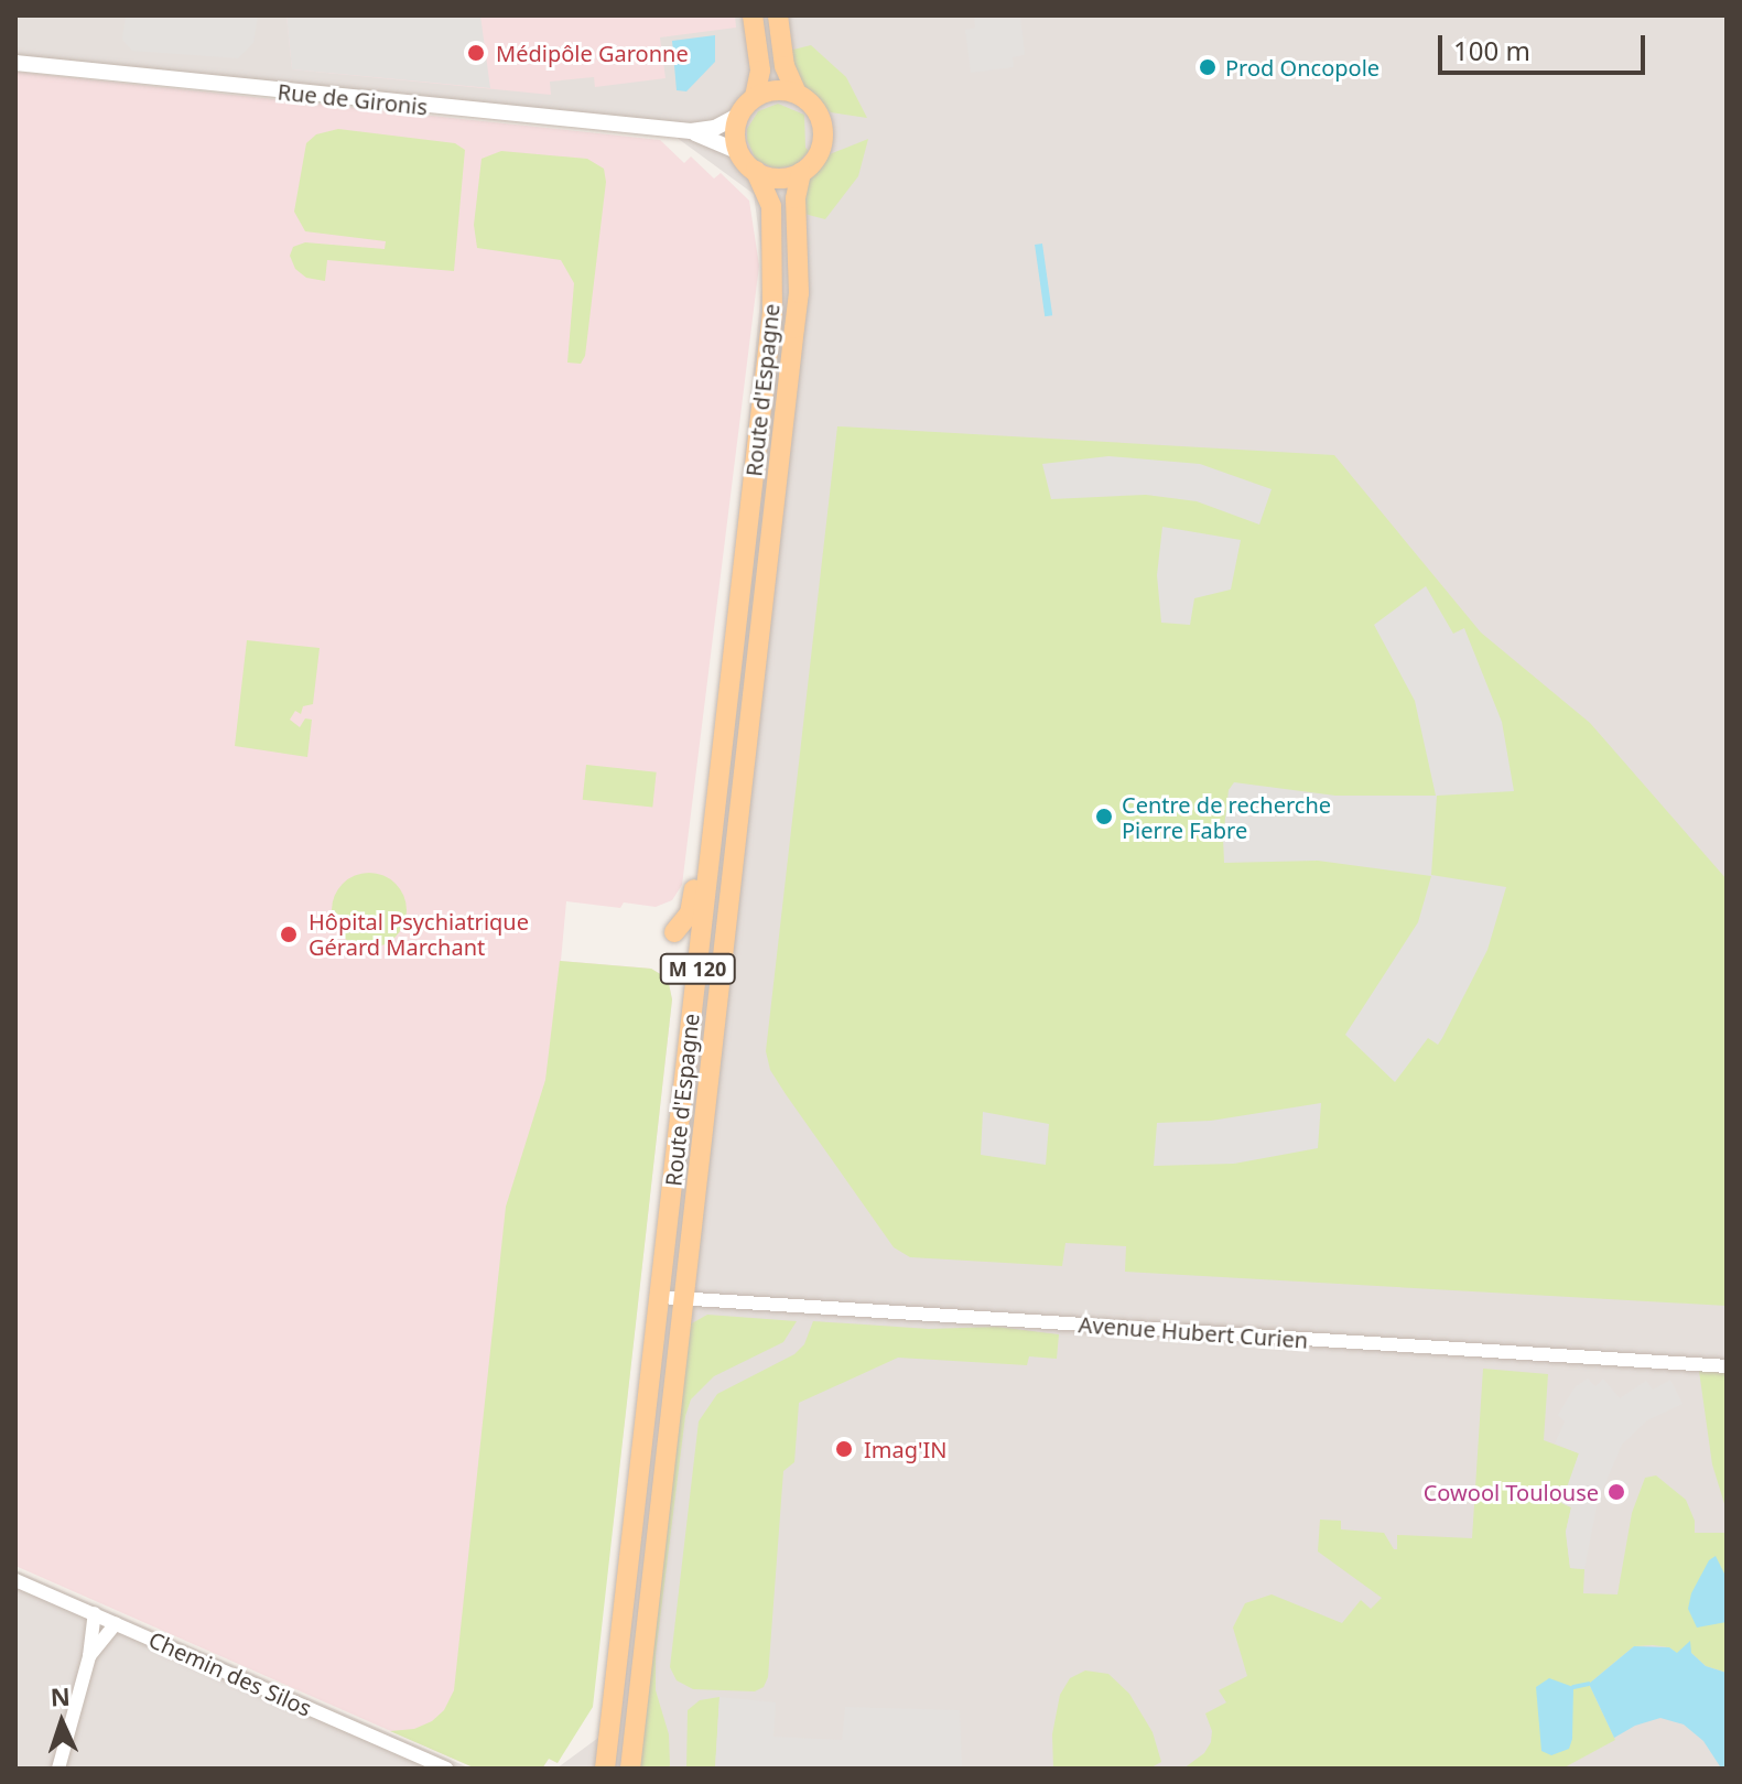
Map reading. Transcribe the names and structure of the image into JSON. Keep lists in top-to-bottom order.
{
  "streets": {
    "main road": ["Route d'Espagne", "M 120"],
    "street": ["Rue de Gironis", "Avenue Hubert Curien", "Chemin des Silos"]
  },
  "crossings": [
    ["Rue de Gironis", "Route d'Espagne"],
    ["Route d'Espagne", "Avenue Hubert Curien"]
  ],
  "places": [
    "Médipôle Garonne",
    "Prod Oncopole",
    "Centre de recherche Pierre Fabre",
    "Hôpital Psychiatrique Gérard Marchant",
    "Imag'IN",
    "Cowool Toulouse"
  ],
  "scale_bar": "100 m",
  "north": "top"
}
